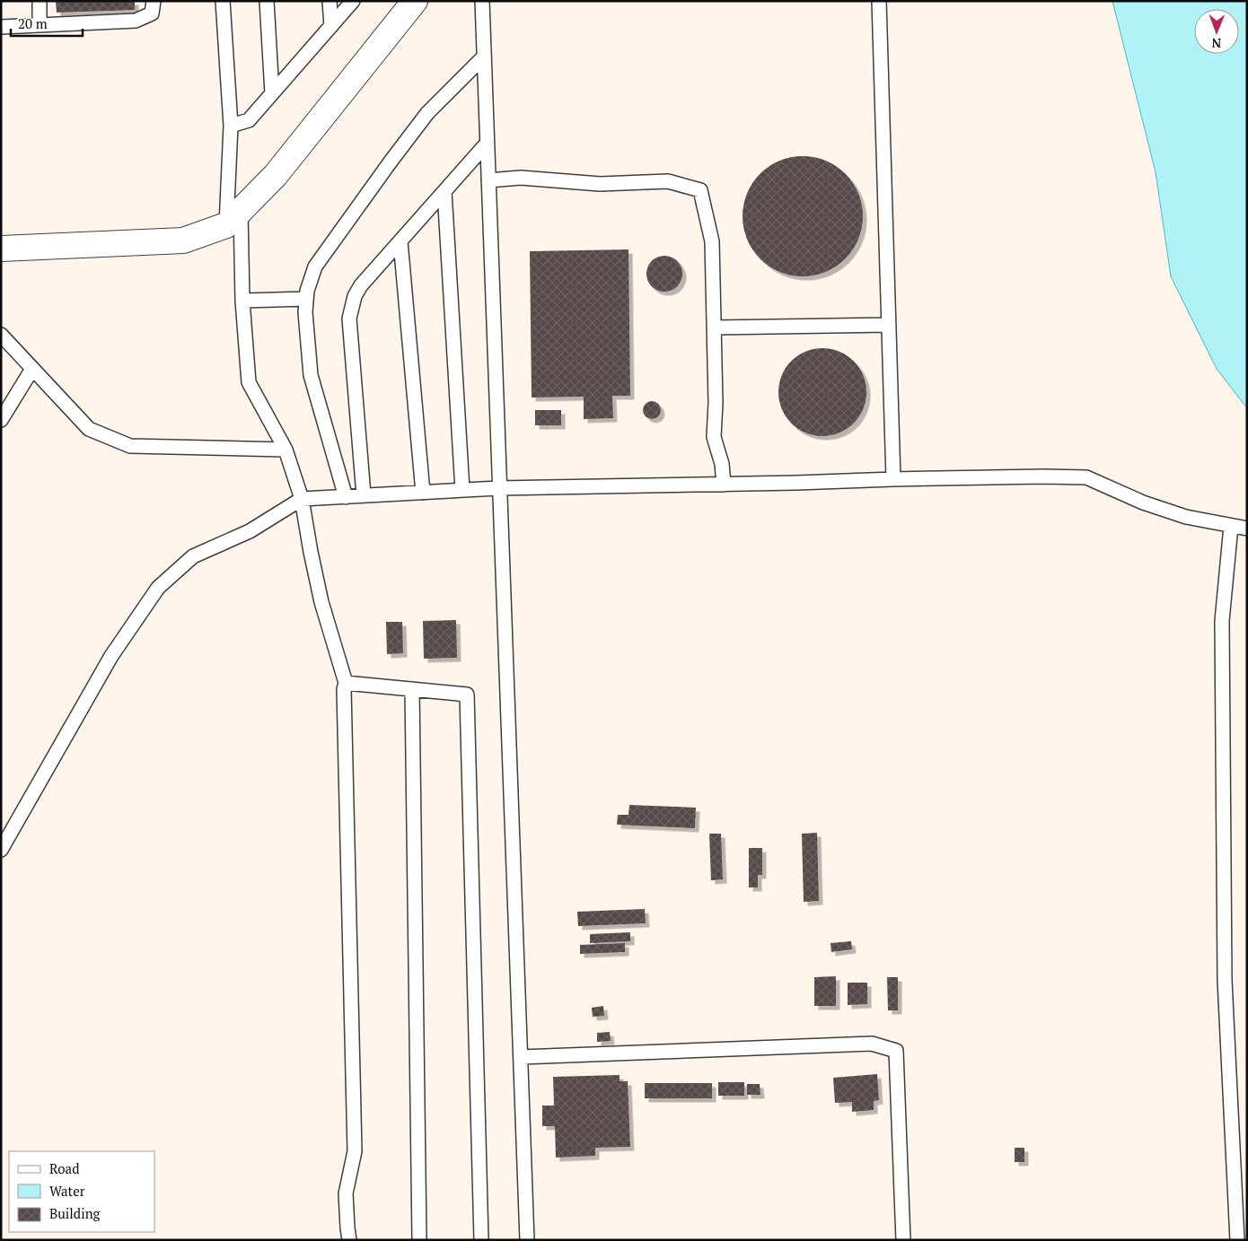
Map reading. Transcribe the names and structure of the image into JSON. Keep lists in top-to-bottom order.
{
  "legend": ["Road", "Water", "Building"],
  "scale_bar": "20 m",
  "north": "bottom"
}
